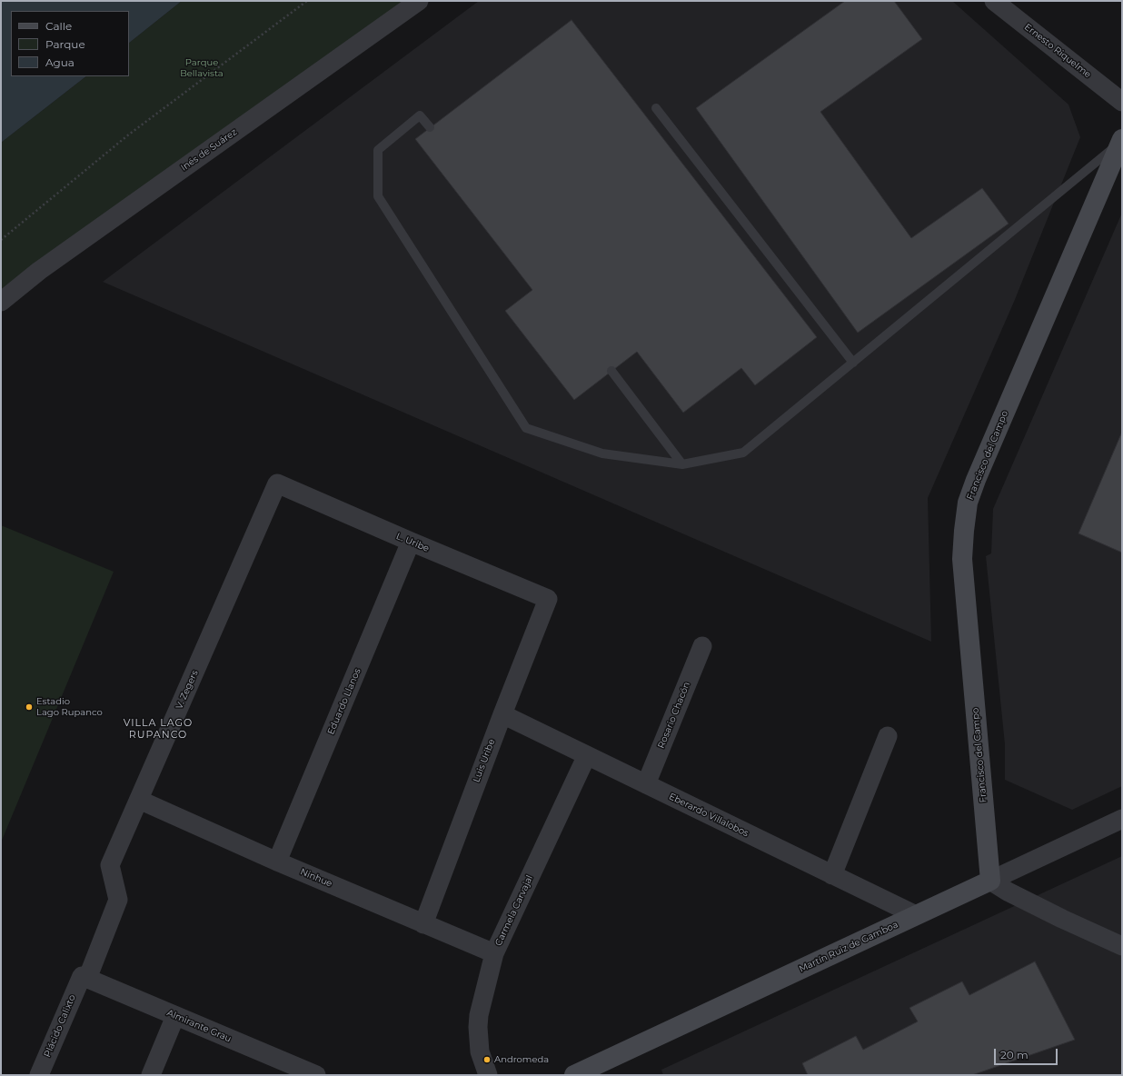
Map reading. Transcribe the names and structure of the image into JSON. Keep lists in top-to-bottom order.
{
  "streets": {
    "street": [
      "Ernesto Riquelme",
      "Inés de Suárez",
      "Francisco del Campo",
      "L. Uribe",
      "V. Zegers",
      "Eduardo Llanos",
      "Rosario Chacón",
      "Luis Uribe",
      "Eberardo Villalobos",
      "Ninhue",
      "Carmela Carvajal",
      "Martín Ruiz de Gamboa",
      "Plácido Calixto",
      "Almirante Grau"
    ]
  },
  "crossings": [
    ["Francisco del Campo", "Martín Ruiz de Gamboa"],
    ["L. Uribe", "V. Zegers"],
    ["L. Uribe", "Eduardo Llanos"],
    ["L. Uribe", "Luis Uribe"],
    ["V. Zegers", "Ninhue"],
    ["V. Zegers", "Plácido Calixto"],
    ["V. Zegers", "Almirante Grau"],
    ["Eduardo Llanos", "Ninhue"],
    ["Rosario Chacón", "Eberardo Villalobos"],
    ["Luis Uribe", "Eberardo Villalobos"],
    ["Luis Uribe", "Ninhue"],
    ["Eberardo Villalobos", "Carmela Carvajal"],
    ["Eberardo Villalobos", "Martín Ruiz de Gamboa"],
    ["Ninhue", "Carmela Carvajal"],
    ["Plácido Calixto", "Almirante Grau"]
  ],
  "districts": ["VILLA LAGO RUPANCO"],
  "parks": ["Parque Bellavista"],
  "places": ["Estadio Lago Rupanco", "Andromeda"],
  "legend": ["Calle", "Parque", "Agua"],
  "scale_bar": "20 m"
}
